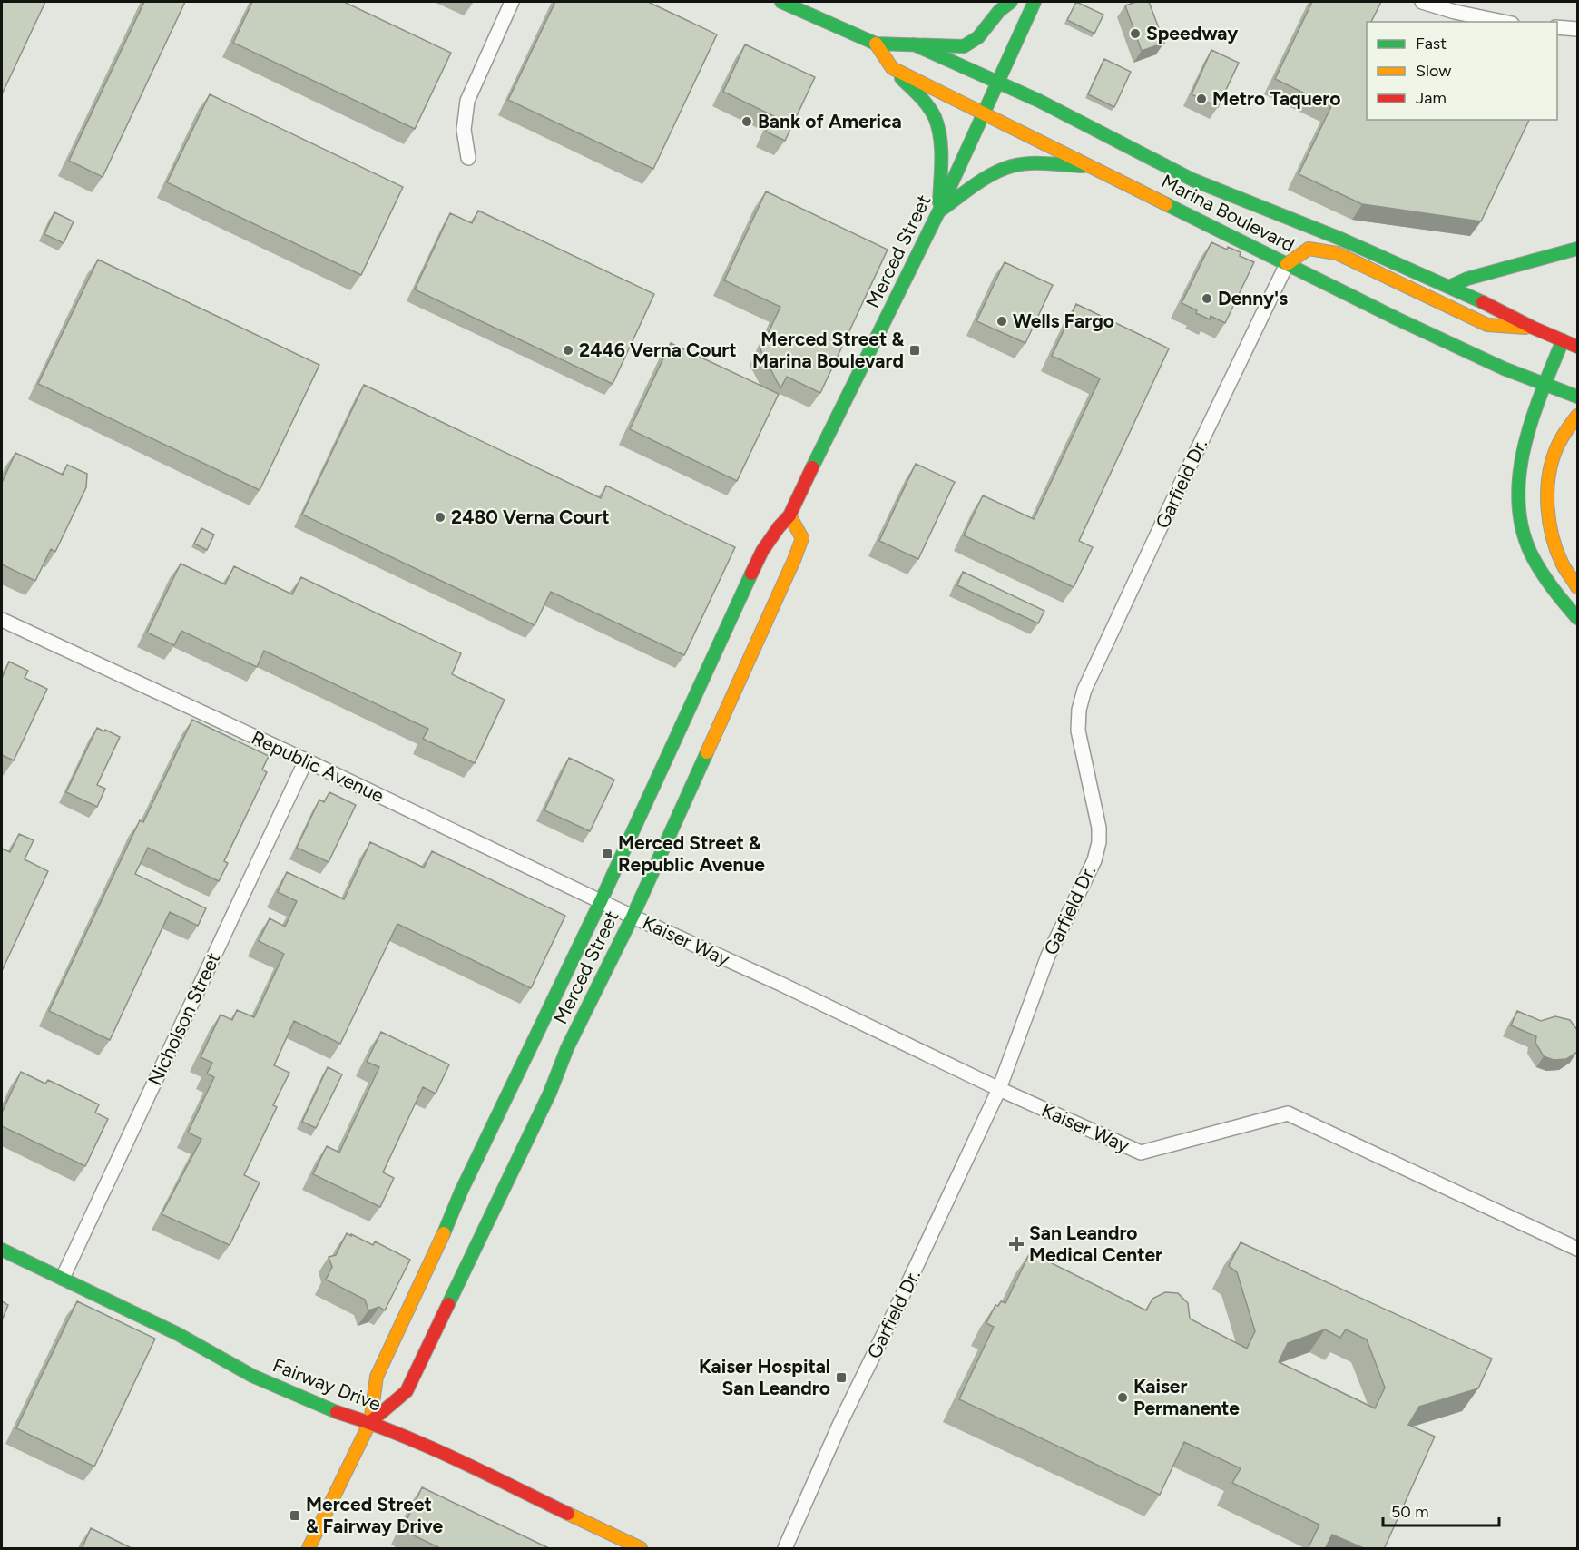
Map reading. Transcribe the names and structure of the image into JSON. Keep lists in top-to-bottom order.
{
  "streets": {
    "main road": ["Marina Boulevard", "Merced Street", "Fairway Drive"],
    "street": [
      "Garfield Dr.",
      "Republic Avenue",
      "Kaiser Way",
      "Nicholson Street"
    ]
  },
  "crossings": [
    ["Marina Boulevard", "Merced Street"],
    ["Marina Boulevard", "Garfield Dr."],
    ["Merced Street", "Republic Avenue"],
    ["Merced Street", "Kaiser Way"],
    ["Merced Street", "Fairway Drive"],
    ["Garfield Dr.", "Kaiser Way"],
    ["Republic Avenue", "Kaiser Way"],
    ["Republic Avenue", "Nicholson Street"],
    ["Nicholson Street", "Fairway Drive"]
  ],
  "places": {
    "other": [
      "Speedway",
      "Metro Taquero",
      "Bank of America",
      "Denny's",
      "Wells Fargo",
      "2446 Verna Court",
      "2480 Verna Court",
      "Kaiser Permanente"
    ],
    "transit": [
      "Merced Street & Marina Boulevard",
      "Merced Street & Republic Avenue",
      "Kaiser Hospital San Leandro",
      "Merced Street & Fairway Drive"
    ],
    "health": ["San Leandro Medical Center"]
  },
  "legend": ["Fast", "Slow", "Jam"],
  "scale_bar": "50 m"
}
